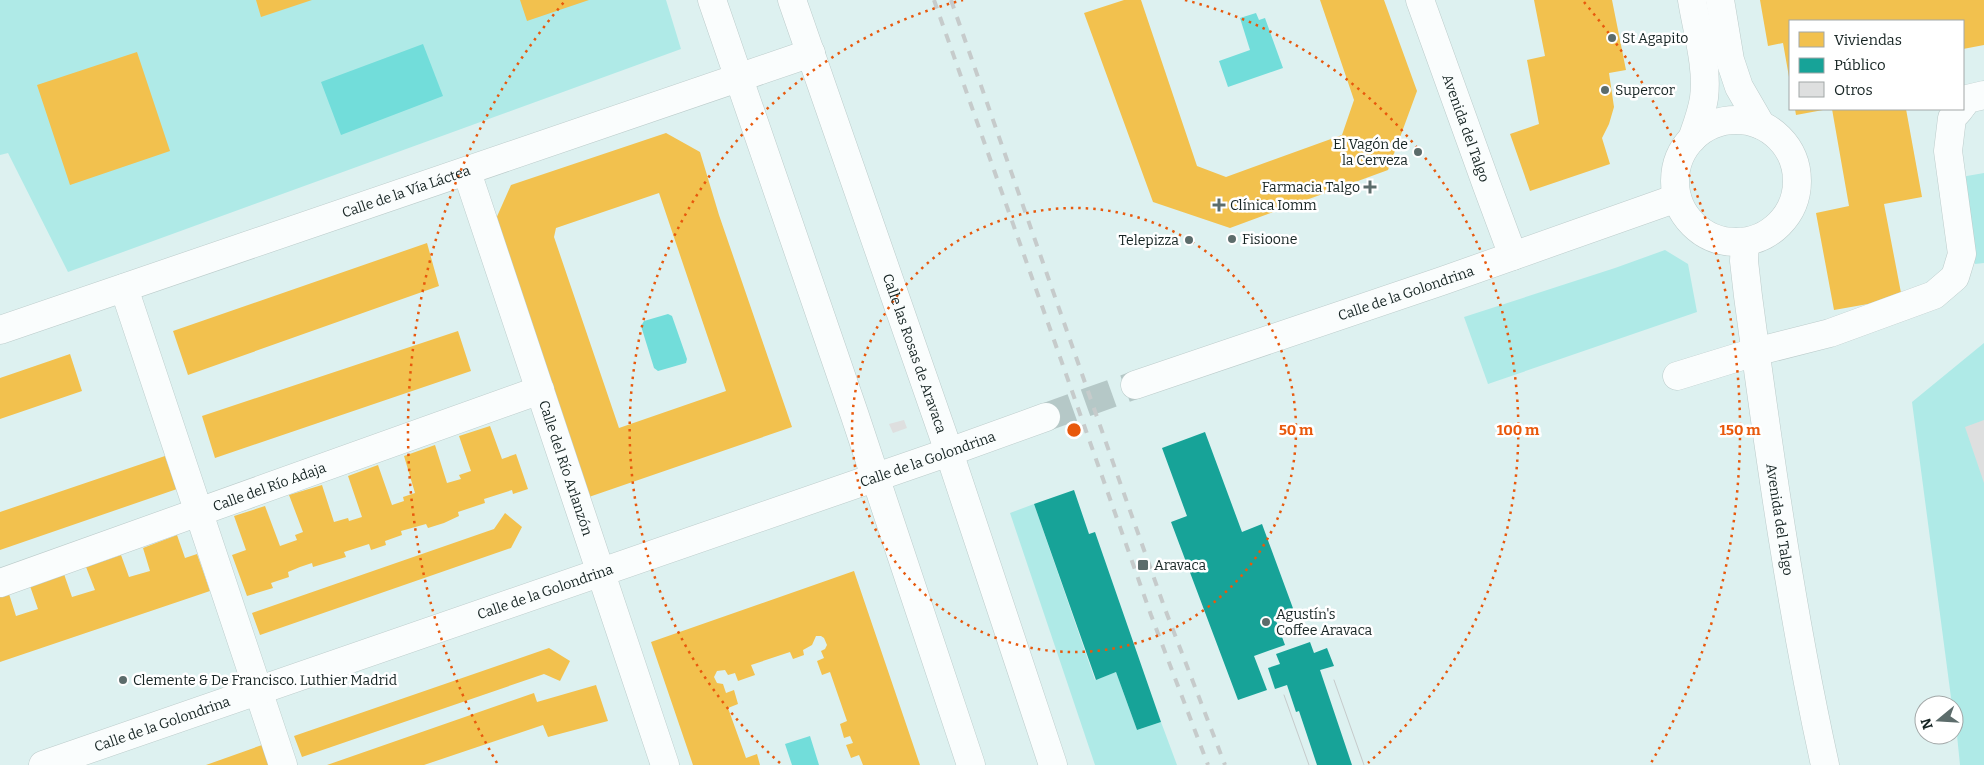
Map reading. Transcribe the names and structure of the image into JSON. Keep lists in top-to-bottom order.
{
  "streets": {
    "street": [
      "Avenida del Talgo",
      "Calle de la Vía Láctea",
      "Calle de la Golondrina",
      "Calle las Rosas de Aravaca",
      "Calle del Río Arlanzón",
      "Calle del Río Adaja"
    ]
  },
  "crossings": [
    ["Avenida del Talgo", "Calle de la Golondrina"],
    ["Calle de la Vía Láctea", "Calle las Rosas de Aravaca"],
    ["Calle de la Vía Láctea", "Calle del Río Arlanzón"],
    ["Calle de la Golondrina", "Calle las Rosas de Aravaca"],
    ["Calle de la Golondrina", "Calle del Río Arlanzón"],
    ["Calle del Río Arlanzón", "Calle del Río Adaja"]
  ],
  "places": {
    "other": [
      "St Agapito",
      "Supercor",
      "El Vagón de la Cerveza",
      "Fisioone",
      "Telepizza",
      "Agustín's Coffee Aravaca",
      "Clemente & De Francisco. Luthier Madrid"
    ],
    "health": ["Farmacia Talgo", "Clínica Iomm"],
    "transit": ["Aravaca"]
  },
  "legend": ["Viviendas", "Público", "Otros"],
  "north": "left",
  "rings": ["50 m", "100 m", "150 m"]
}
